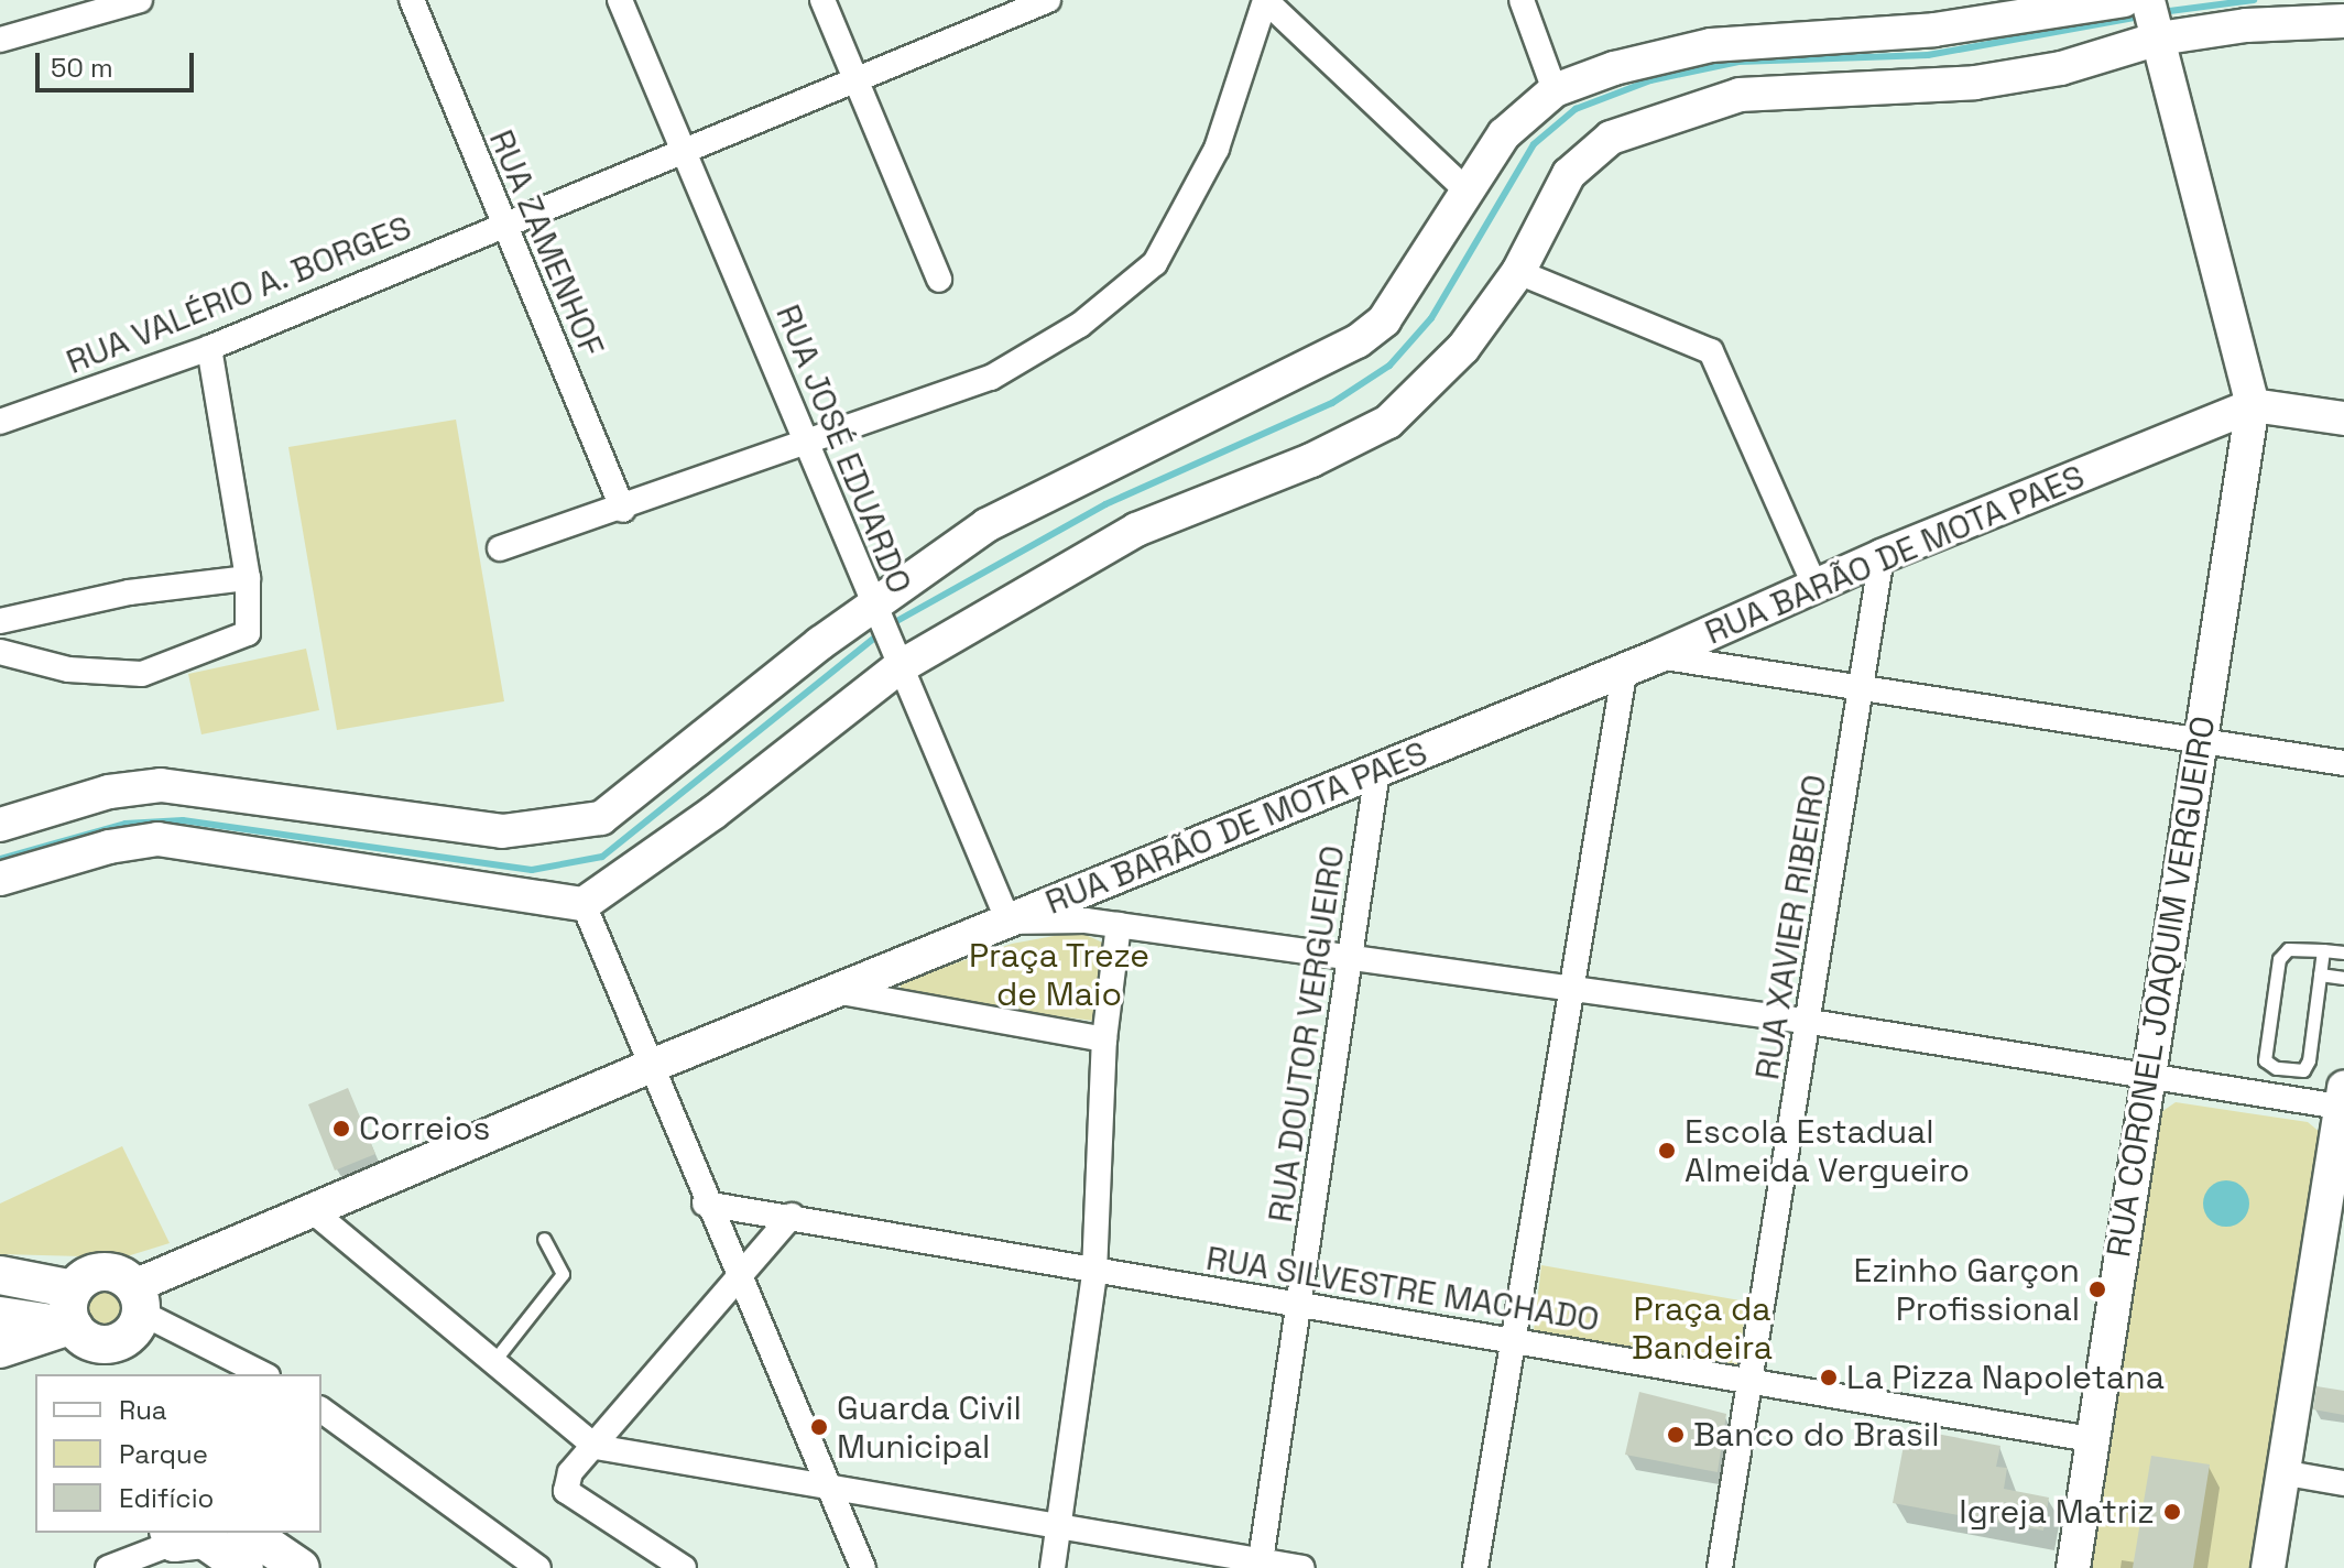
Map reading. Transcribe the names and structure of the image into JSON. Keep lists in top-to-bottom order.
{
  "streets": {
    "main road": ["RUA BARÃO DE MOTA PAES", "RUA CORONEL JOAQUIM VERGUEIRO"],
    "street": [
      "RUA ZAMENHOF",
      "RUA VALÉRIO A. BORGES",
      "RUA JOSÉ EDUARDO",
      "RUA XAVIER RIBEIRO",
      "RUA DOUTOR VERGUEIRO",
      "RUA SILVESTRE MACHADO"
    ]
  },
  "crossings": [
    ["RUA ZAMENHOF", "RUA VALÉRIO A. BORGES"],
    ["RUA VALÉRIO A. BORGES", "RUA JOSÉ EDUARDO"],
    ["RUA JOSÉ EDUARDO", "RUA BARÃO DE MOTA PAES"],
    ["RUA BARÃO DE MOTA PAES", "RUA XAVIER RIBEIRO"],
    ["RUA BARÃO DE MOTA PAES", "RUA CORONEL JOAQUIM VERGUEIRO"],
    ["RUA BARÃO DE MOTA PAES", "RUA DOUTOR VERGUEIRO"],
    ["RUA XAVIER RIBEIRO", "RUA SILVESTRE MACHADO"],
    ["RUA CORONEL JOAQUIM VERGUEIRO", "RUA SILVESTRE MACHADO"],
    ["RUA DOUTOR VERGUEIRO", "RUA SILVESTRE MACHADO"]
  ],
  "parks": ["Praça Treze de Maio", "Praça da Bandeira"],
  "places": [
    "Correios",
    "Escola Estadual Almeida Vergueiro",
    "Ezinho Garçon Profissional",
    "La Pizza Napoletana",
    "Guarda Civil Municipal",
    "Banco do Brasil",
    "Igreja Matriz"
  ],
  "legend": ["Rua", "Parque", "Edifício"],
  "scale_bar": "50 m"
}
